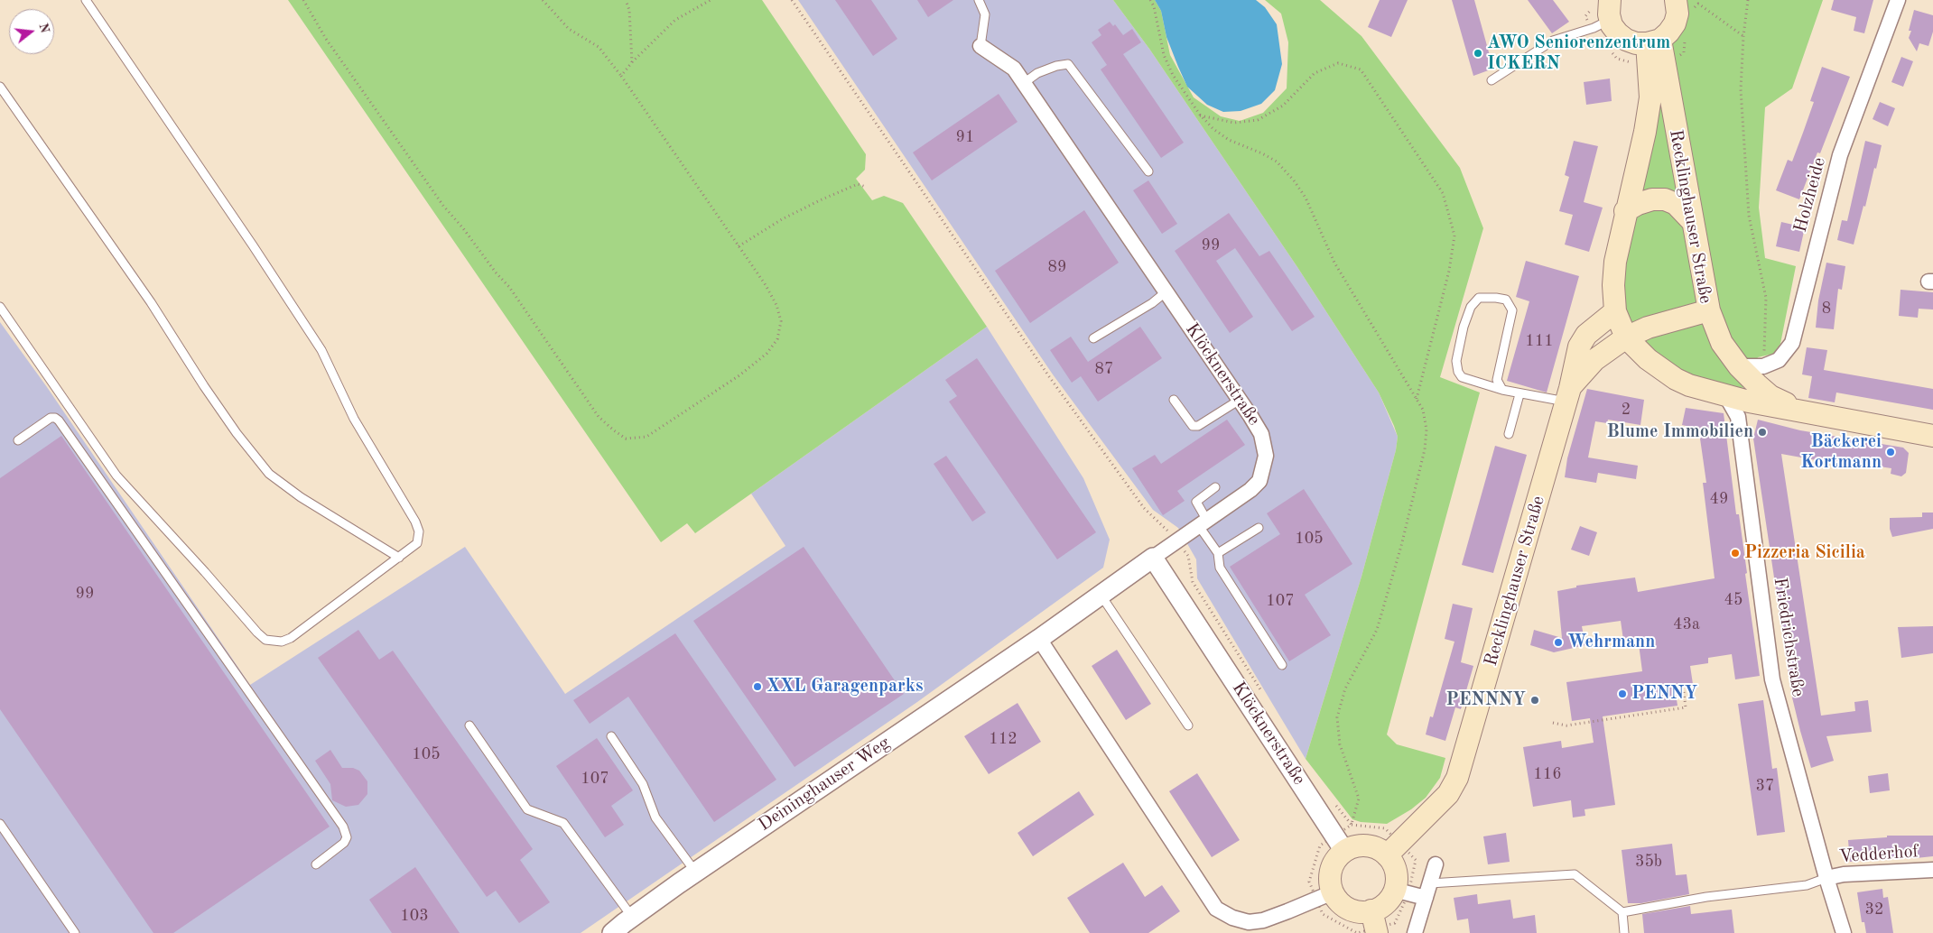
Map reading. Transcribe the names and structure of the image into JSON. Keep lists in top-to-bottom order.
{
  "streets": {
    "main road": ["Recklinghauser Straße"],
    "street": [
      "Holzheide",
      "Klöcknerstraße",
      "Friedrichstraße",
      "Deininghauser Weg",
      "Vedderhof"
    ]
  },
  "crossings": [
    ["Klöcknerstraße", "Deininghauser Weg"],
    ["Friedrichstraße", "Vedderhof"]
  ],
  "places": [
    "AWO Seniorenzentrum ICKERN",
    "Blume Immobilien",
    "Bäckerei Kortmann",
    "Pizzeria Sicilia",
    "Wehrmann",
    "XXL Garagenparks",
    "PENNY",
    "PENNNY"
  ],
  "house_numbers": [
    "91",
    "99",
    "89",
    "8",
    "111",
    "87",
    "2",
    "49",
    "105",
    "99",
    "45",
    "107",
    "43a",
    "112",
    "105",
    "116",
    "107",
    "37",
    "35b",
    "32",
    "103"
  ],
  "north": "right"
}
